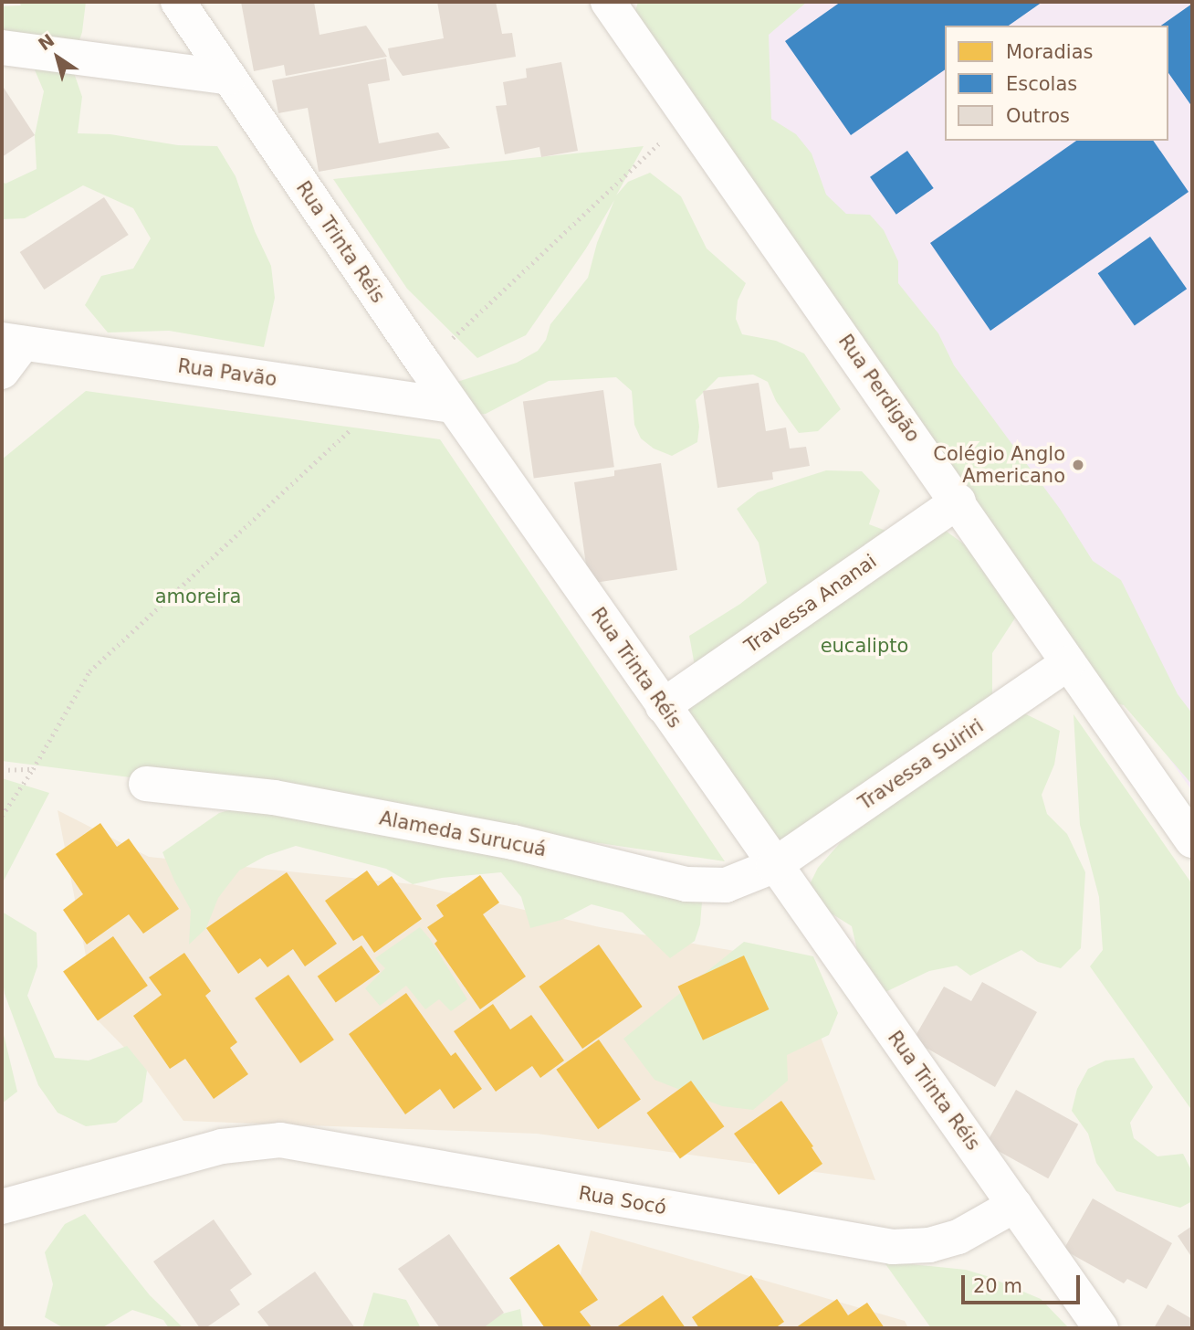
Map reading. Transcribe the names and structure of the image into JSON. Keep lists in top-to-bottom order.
{
  "streets": {
    "street": [
      "Rua Trinta Réis",
      "Rua Pavão",
      "Rua Perdigão",
      "Travessa Ananai",
      "Travessa Suiriri",
      "Alameda Surucuá",
      "Rua Socó"
    ]
  },
  "crossings": [
    ["Rua Trinta Réis", "Rua Pavão"],
    ["Rua Trinta Réis", "Travessa Ananai"],
    ["Rua Trinta Réis", "Travessa Suiriri"],
    ["Rua Trinta Réis", "Alameda Surucuá"],
    ["Rua Trinta Réis", "Rua Socó"],
    ["Rua Perdigão", "Travessa Ananai"],
    ["Rua Perdigão", "Travessa Suiriri"],
    ["Travessa Suiriri", "Alameda Surucuá"]
  ],
  "parks": ["amoreira", "eucalipto"],
  "places": ["Colégio Anglo Americano"],
  "legend": ["Moradias", "Escolas", "Outros"],
  "scale_bar": "20 m",
  "north": "top left"
}
